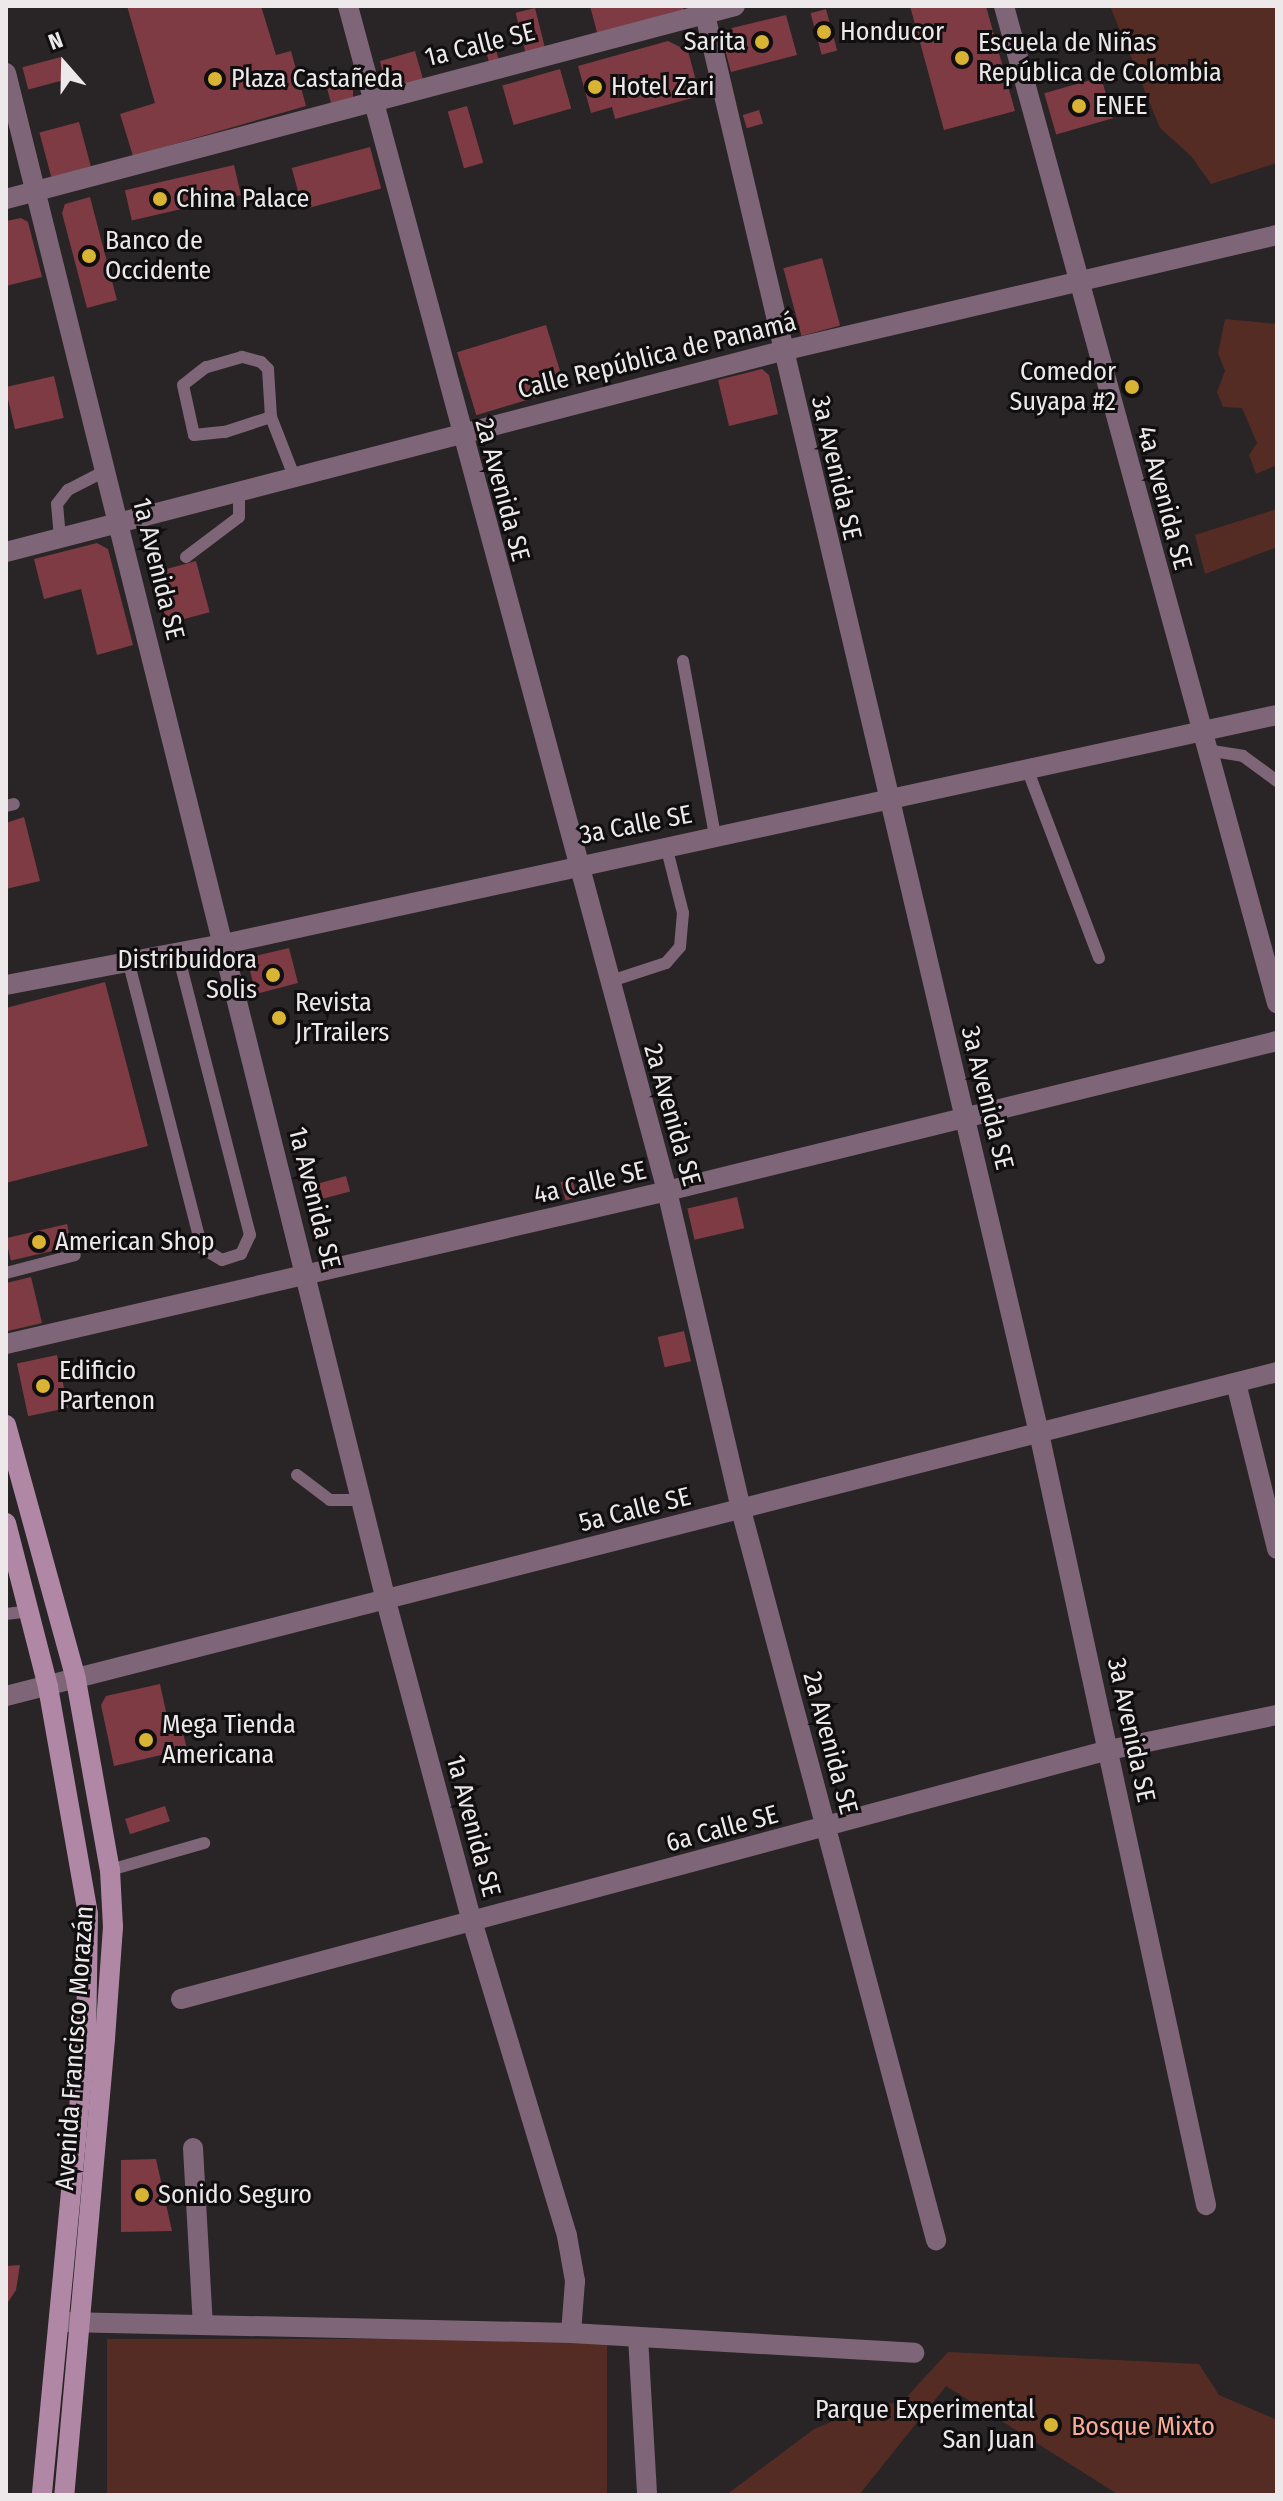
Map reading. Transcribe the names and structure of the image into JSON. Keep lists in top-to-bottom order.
{
  "streets": {
    "main road": ["Avenida Francisco Morazán"],
    "street": [
      "1a Calle SE",
      "Calle República de Panamá",
      "3a Avenida SE",
      "2a Avenida SE",
      "4a Avenida SE",
      "1a Avenida SE",
      "3a Calle SE",
      "4a Calle SE",
      "5a Calle SE",
      "6a Calle SE"
    ]
  },
  "crossings": [
    ["1a Calle SE", "3a Avenida SE"],
    ["1a Calle SE", "2a Avenida SE"],
    ["1a Calle SE", "1a Avenida SE"],
    ["Calle República de Panamá", "3a Avenida SE"],
    ["Calle República de Panamá", "2a Avenida SE"],
    ["Calle República de Panamá", "4a Avenida SE"],
    ["Calle República de Panamá", "1a Avenida SE"],
    ["3a Avenida SE", "3a Calle SE"],
    ["3a Avenida SE", "4a Calle SE"],
    ["3a Avenida SE", "5a Calle SE"],
    ["3a Avenida SE", "6a Calle SE"],
    ["2a Avenida SE", "3a Calle SE"],
    ["2a Avenida SE", "4a Calle SE"],
    ["2a Avenida SE", "5a Calle SE"],
    ["2a Avenida SE", "6a Calle SE"],
    ["4a Avenida SE", "3a Calle SE"],
    ["1a Avenida SE", "3a Calle SE"],
    ["1a Avenida SE", "4a Calle SE"],
    ["1a Avenida SE", "5a Calle SE"],
    ["1a Avenida SE", "6a Calle SE"],
    ["5a Calle SE", "Avenida Francisco Morazán"]
  ],
  "parks": ["Bosque Mixto"],
  "places": [
    "Honducor",
    "Sarita",
    "Escuela de Niñas República de Colombia",
    "Plaza Castañeda",
    "Hotel Zari",
    "ENEE",
    "China Palace",
    "Banco de Occidente",
    "Comedor Suyapa #2",
    "Distribuidora Solis",
    "Revista JrTrailers",
    "American Shop",
    "Edificio Partenon",
    "Mega Tienda Americana",
    "Sonido Seguro",
    "Parque Experimental San Juan"
  ],
  "north": "top"
}
